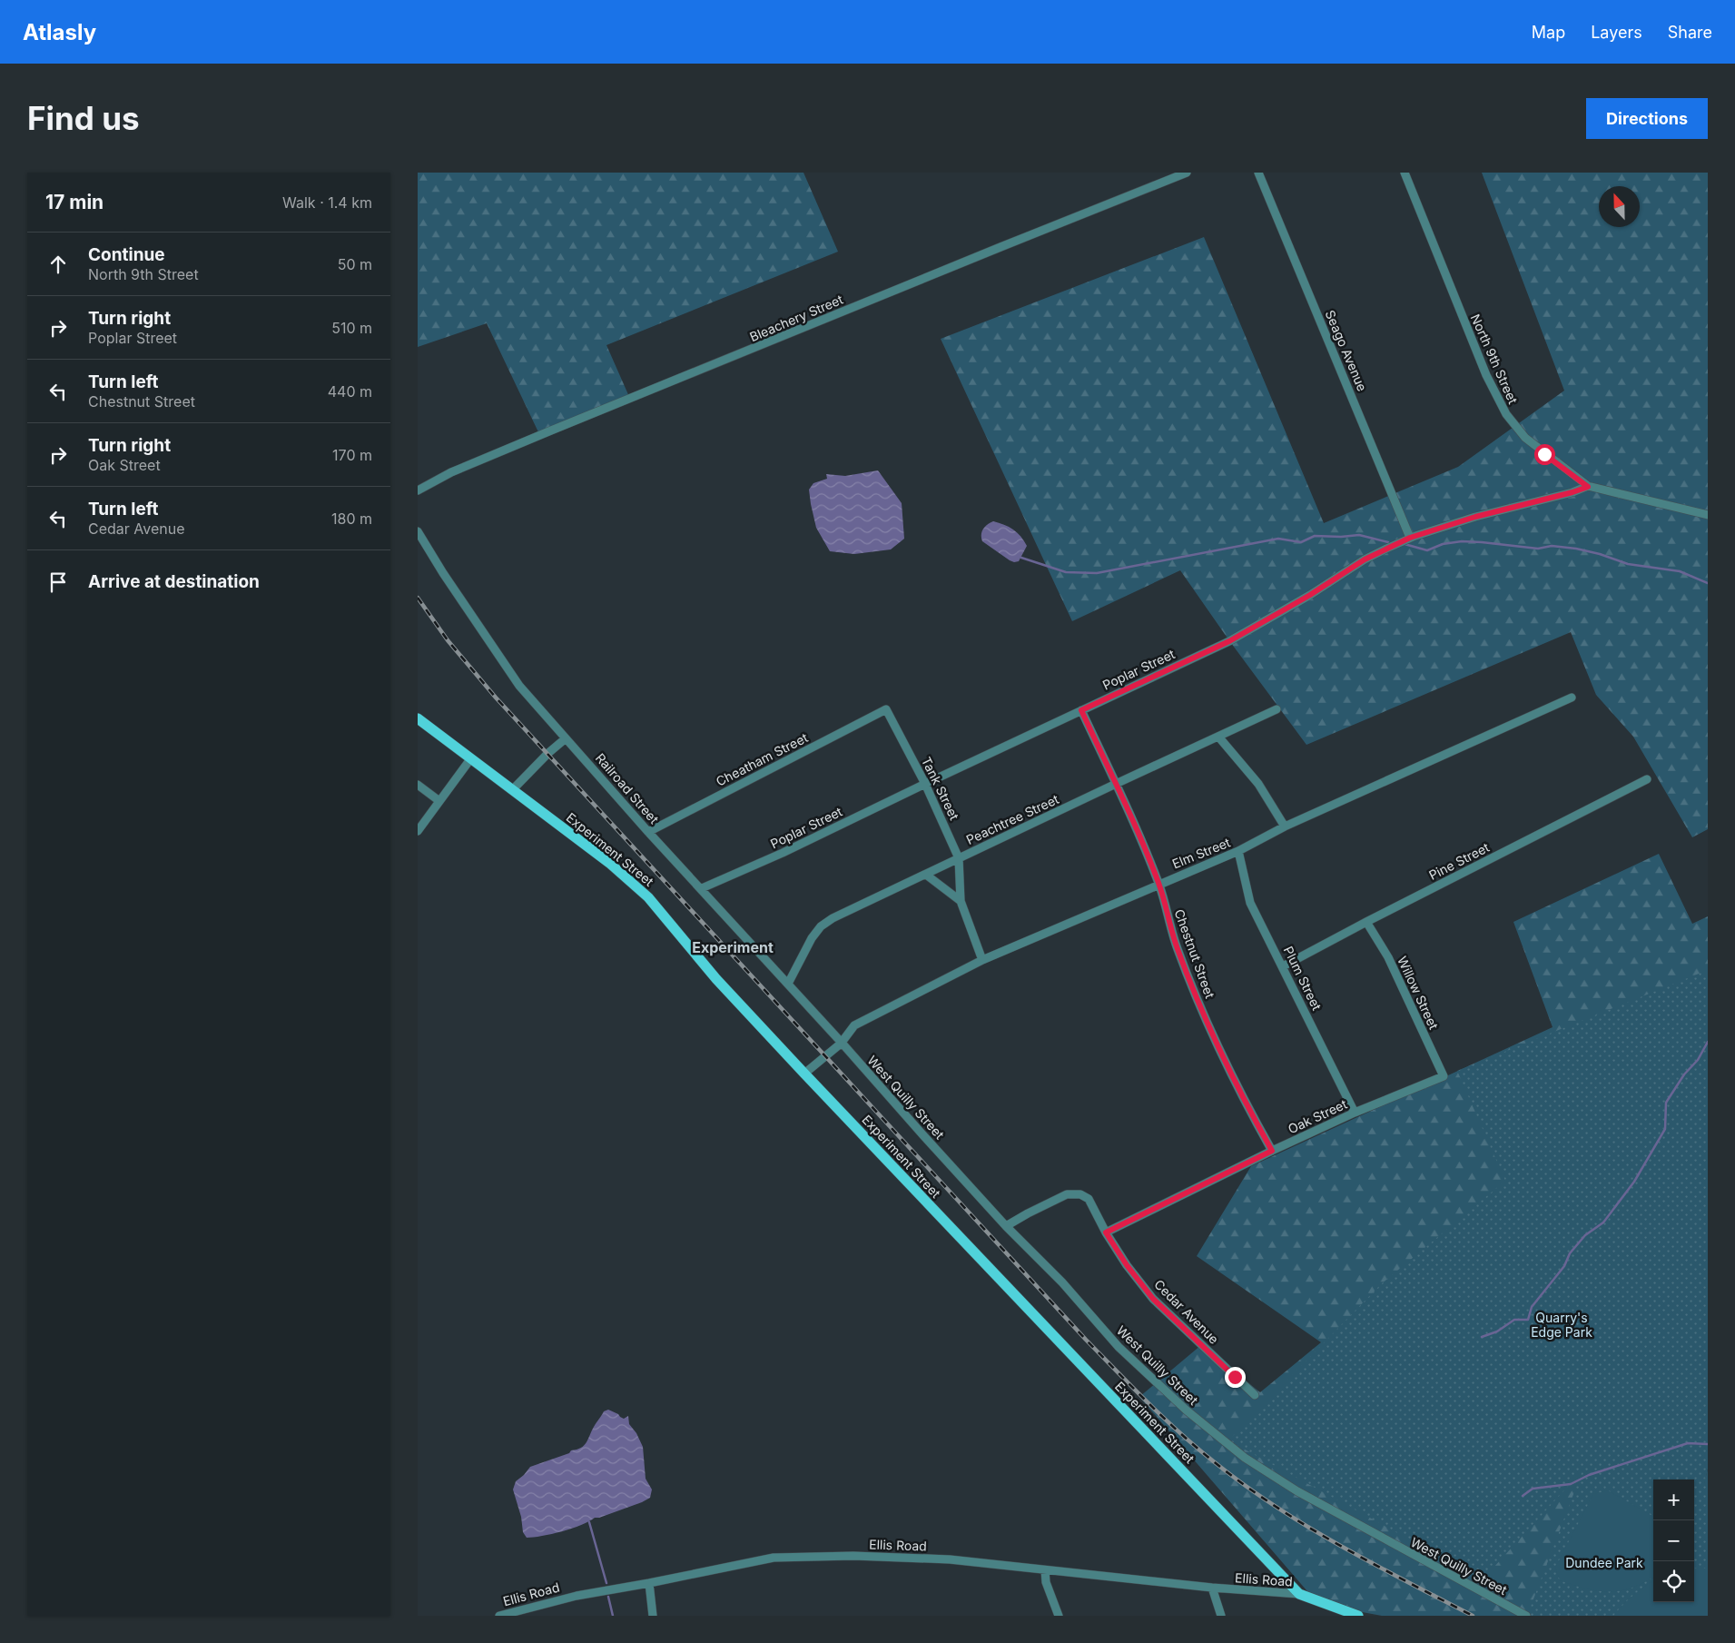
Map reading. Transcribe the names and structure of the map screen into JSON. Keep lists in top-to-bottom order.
{
  "streets": {
    "main road": ["Experiment Street"],
    "street": [
      "Bleachery Street",
      "Seago Avenue",
      "North 9th Street",
      "Poplar Street",
      "Cheatham Street",
      "Railroad Street",
      "Tank Street",
      "Peachtree Street",
      "Elm Street",
      "Pine Street",
      "Chestnut Street",
      "Plum Street",
      "Willow Street",
      "West Quilly Street",
      "Oak Street",
      "Cedar Avenue",
      "Ellis Road"
    ]
  },
  "crossings": [
    ["Seago Avenue", "Poplar Street"],
    ["North 9th Street", "Poplar Street"],
    ["Poplar Street", "Railroad Street"],
    ["Poplar Street", "Tank Street"],
    ["Poplar Street", "Chestnut Street"],
    ["Cheatham Street", "Railroad Street"],
    ["Cheatham Street", "Tank Street"],
    ["Railroad Street", "Peachtree Street"],
    ["Railroad Street", "Elm Street"],
    ["Railroad Street", "West Quilly Street"],
    ["Tank Street", "Peachtree Street"],
    ["Tank Street", "Elm Street"],
    ["Peachtree Street", "Chestnut Street"],
    ["Experiment Street", "Elm Street"],
    ["Experiment Street", "Ellis Road"],
    ["Elm Street", "Chestnut Street"],
    ["Elm Street", "Plum Street"],
    ["Elm Street", "West Quilly Street"],
    ["Pine Street", "Plum Street"],
    ["Pine Street", "Willow Street"],
    ["Chestnut Street", "Oak Street"],
    ["Plum Street", "Oak Street"],
    ["Willow Street", "Oak Street"],
    ["West Quilly Street", "Cedar Avenue"],
    ["Oak Street", "Cedar Avenue"]
  ],
  "districts": ["Experiment"],
  "parks": ["Quarry's Edge Park", "Dundee Park"],
  "north": "top",
  "page": {
    "header": "Atlasly",
    "nav": ["Map", "Layers", "Share"],
    "buttons": "Directions",
    "title": "Find us",
    "heading": ["17 min", "Walk · 1.4 km"],
    "list": [
      ["Continue", "North 9th Street", "50 m"],
      ["Turn right", "Poplar Street", "510 m"],
      ["Turn left", "Chestnut Street", "440 m"],
      ["Turn right", "Oak Street", "170 m"],
      ["Turn left", "Cedar Avenue", "180 m"],
      "Arrive at destination"
    ],
    "map_buttons": ["+", "−"]
  }
}
